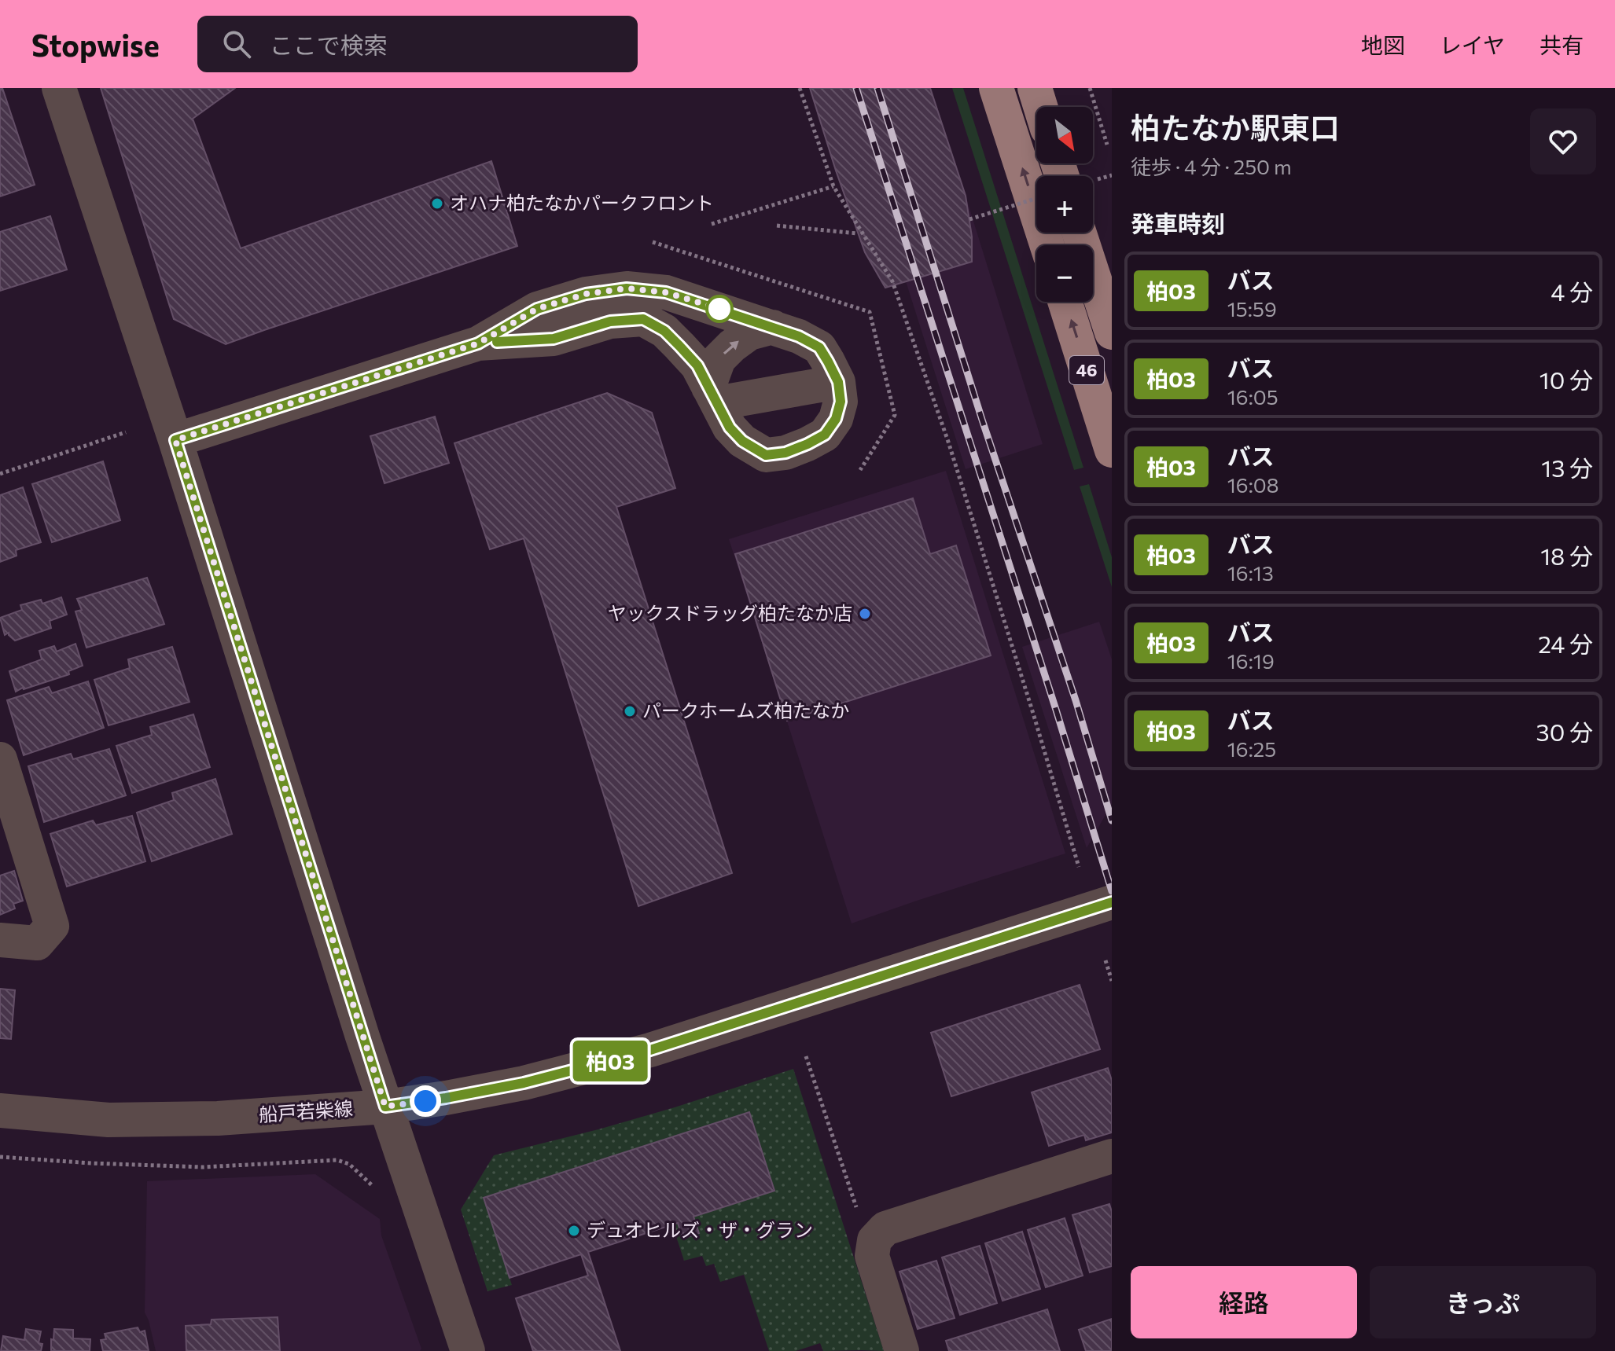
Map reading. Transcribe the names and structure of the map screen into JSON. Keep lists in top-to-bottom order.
{
  "streets": {
    "main road": ["46"],
    "street": ["船戸若柴線"]
  },
  "places": [
    "オハナ柏たなかパークフロント",
    "ヤックスドラッグ柏たなか店",
    "パークホームズ柏たなか",
    "デュオヒルズ・ザ・グラン"
  ],
  "lines": ["bus line 柏03"],
  "north": "bottom right",
  "page": {
    "header": "Stopwise",
    "search": "ここで検索",
    "nav": ["地図", "レイヤ", "共有"],
    "on_map": "柏03",
    "heading": [
      ["柏たなか駅東口", "徒歩 · 4 分 · 250 m"],
      "発車時刻"
    ],
    "map_buttons": ["+", "−"],
    "list": [
      {
        "mark": "柏03",
        "name": "バス",
        "note": "15:59",
        "value": "4 分"
      },
      {
        "mark": "柏03",
        "name": "バス",
        "note": "16:05",
        "value": "10 分"
      },
      {
        "mark": "柏03",
        "name": "バス",
        "note": "16:08",
        "value": "13 分"
      },
      {
        "mark": "柏03",
        "name": "バス",
        "note": "16:13",
        "value": "18 分"
      },
      {
        "mark": "柏03",
        "name": "バス",
        "note": "16:19",
        "value": "24 分"
      },
      {
        "mark": "柏03",
        "name": "バス",
        "note": "16:25",
        "value": "30 分"
      }
    ],
    "buttons": ["経路", "きっぷ"]
  }
}
